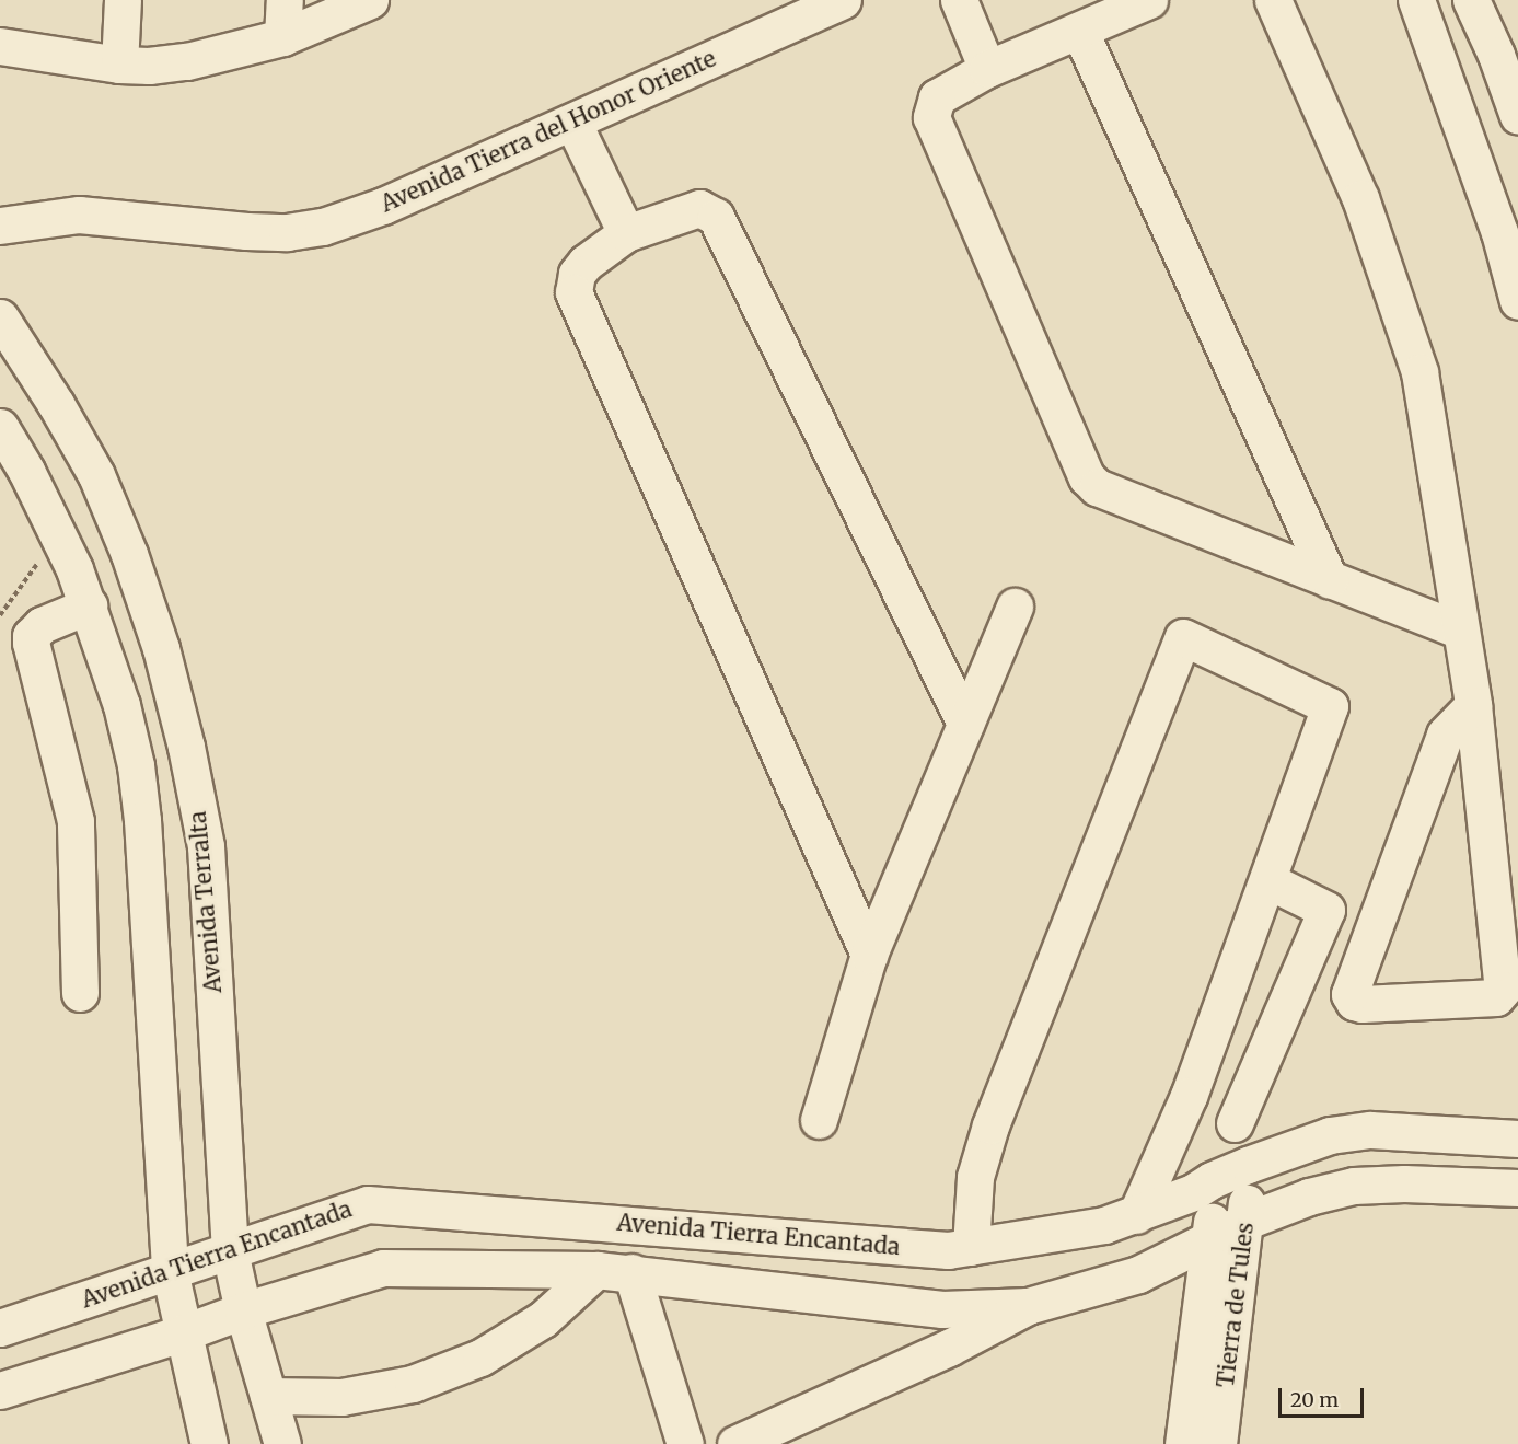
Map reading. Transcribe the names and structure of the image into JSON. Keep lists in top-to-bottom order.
{
  "streets": {
    "street": [
      "Avenida Tierra del Honor Oriente",
      "Avenida Terralta",
      "Avenida Tierra Encantada",
      "Tierra de Tules"
    ]
  },
  "crossings": [
    ["Avenida Terralta", "Avenida Tierra Encantada"],
    ["Avenida Tierra Encantada", "Tierra de Tules"]
  ],
  "scale_bar": "20 m"
}
